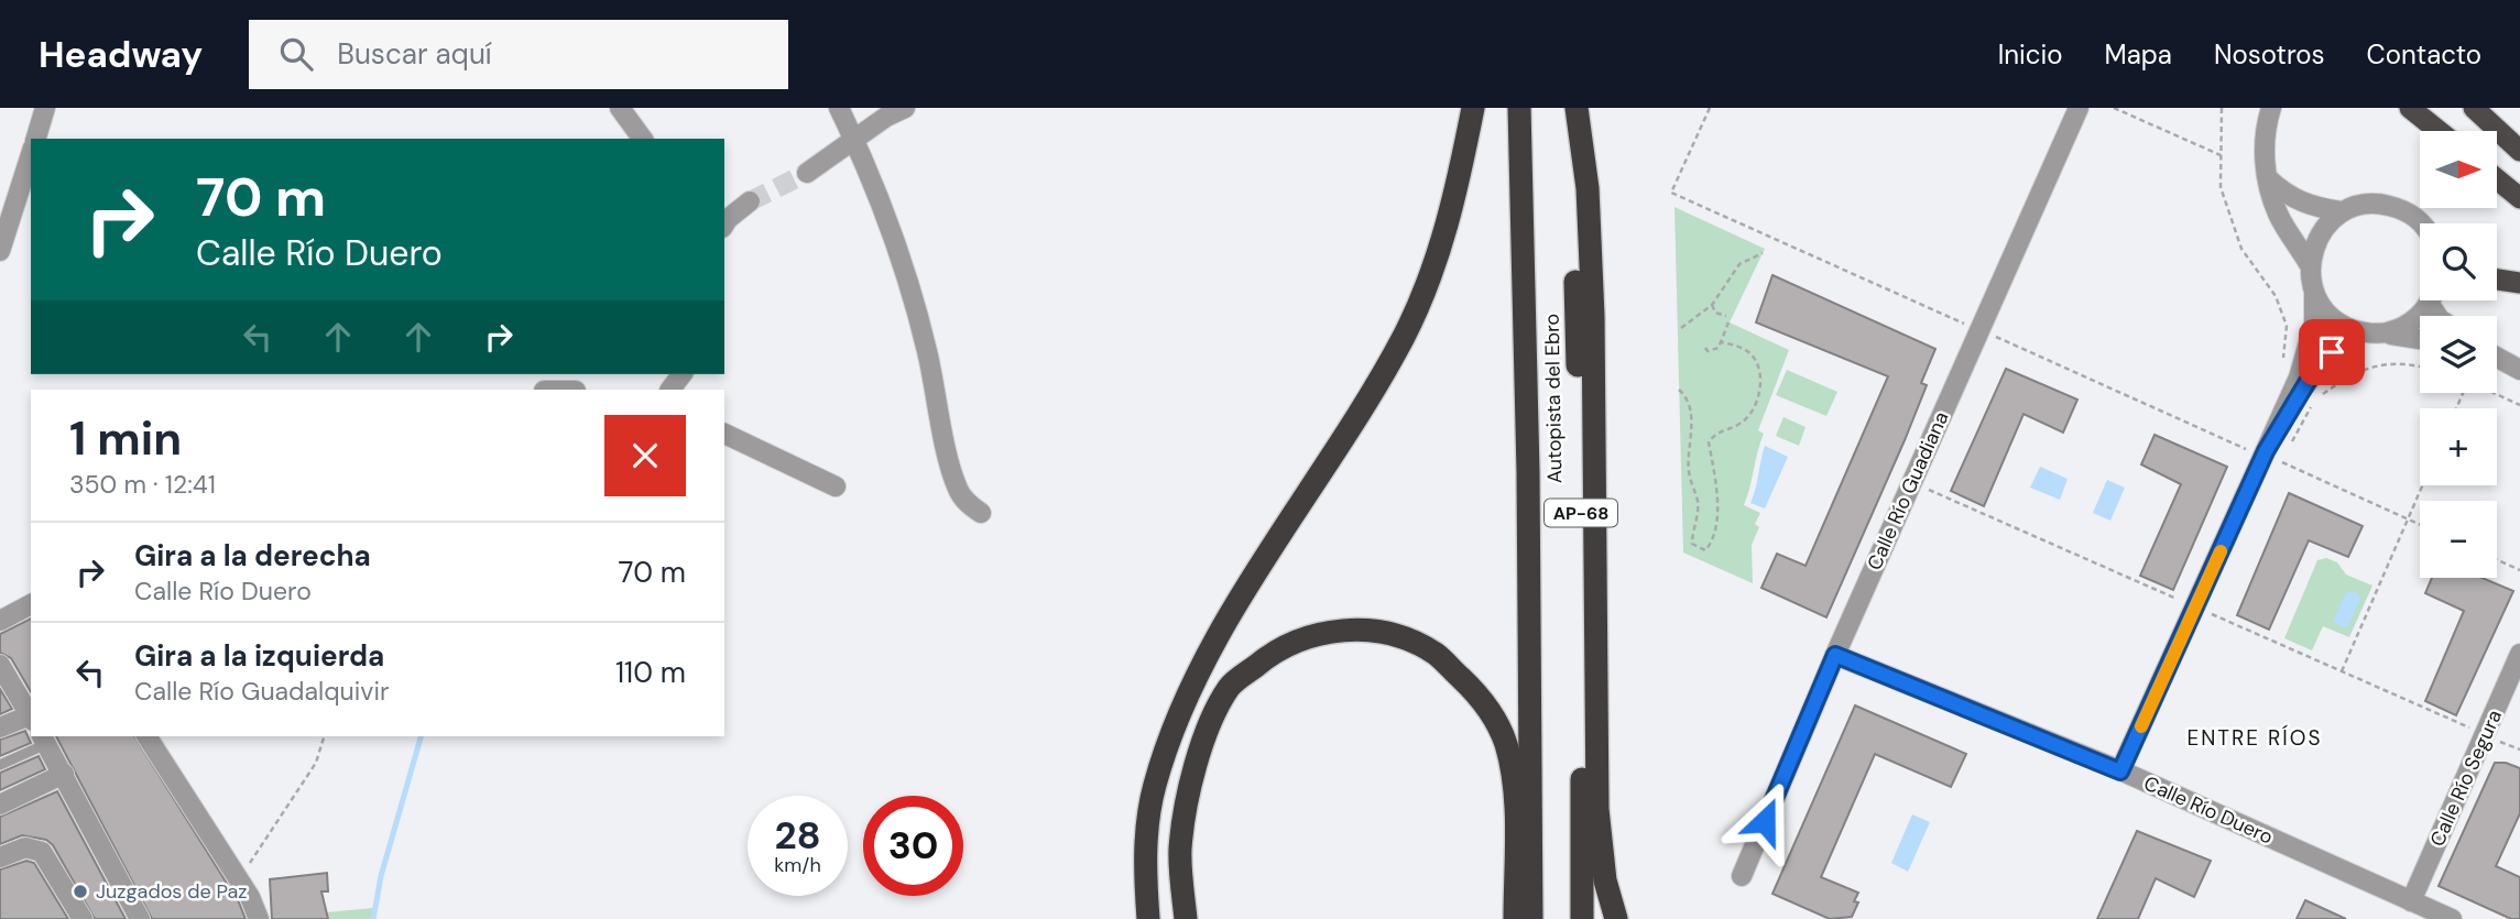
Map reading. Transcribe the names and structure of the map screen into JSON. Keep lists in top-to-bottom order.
{
  "streets": {
    "highway": ["Autopista del Ebro", "AP-68"],
    "street": ["Calle Río Guadiana", "Calle Río Segura", "Calle Río Duero"]
  },
  "crossings": [
    ["Calle Río Guadiana", "Calle Río Duero"],
    ["Calle Río Segura", "Calle Río Duero"]
  ],
  "districts": ["ENTRE RÍOS"],
  "places": ["Juzgados de Paz"],
  "north": "right",
  "page": {
    "header": "Headway",
    "search": "Buscar aquí",
    "nav": [
      "Inicio",
      "Mapa",
      "Nosotros",
      "Contacto"
    ],
    "map_buttons": ["+", "−"],
    "turn": ["70 m", "Calle Río Duero"],
    "heading": ["1 min", "350 m · 12:41"],
    "list": [
      {
        "name": "Gira a la derecha",
        "note": "Calle Río Duero",
        "value": "70 m"
      },
      {
        "name": "Gira a la izquierda",
        "note": "Calle Río Guadalquivir",
        "value": "110 m"
      }
    ],
    "speed": "28 km/h",
    "limit": "30"
  }
}
